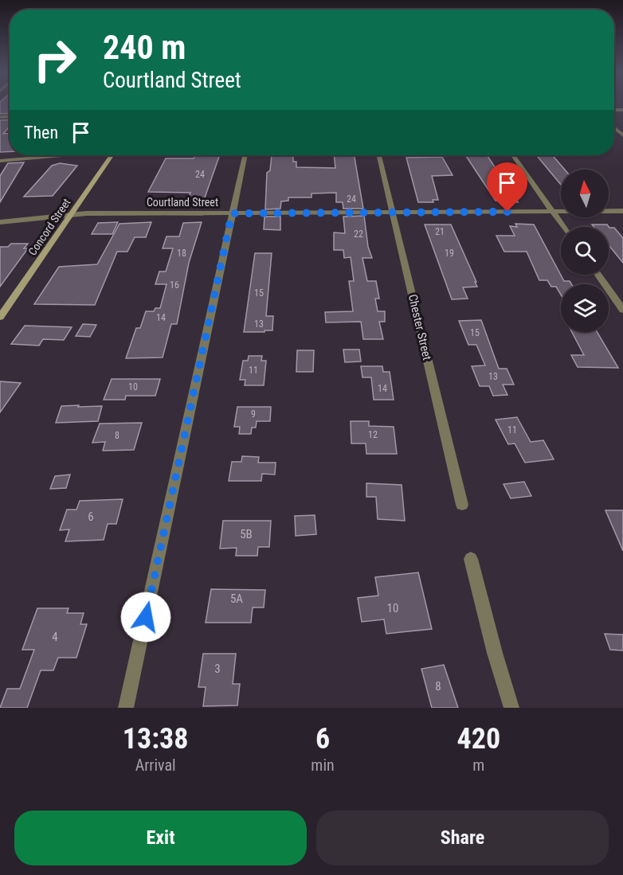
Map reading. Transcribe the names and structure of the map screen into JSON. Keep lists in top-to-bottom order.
{
  "streets": {
    "main road": ["Concord Street"],
    "street": ["Courtland Street", "Chester Street"]
  },
  "crossings": [
    ["Courtland Street", "Concord Street"],
    ["Courtland Street", "Chester Street"]
  ],
  "house_numbers": [
    "24",
    "24",
    "21",
    "22",
    "18",
    "19",
    "16",
    "15",
    "14",
    "13",
    "15",
    "11",
    "13",
    "10",
    "14",
    "9",
    "11",
    "12",
    "8",
    "6",
    "5B",
    "5A",
    "10",
    "4",
    "3",
    "8"
  ],
  "north": "top",
  "page": {
    "turn": ["240 m", "Courtland Street"],
    "then": "Then",
    "eta": [
      "13:38",
      "Arrival",
      "6",
      "min",
      "420",
      "m"
    ],
    "buttons": ["Exit", "Share"]
  }
}
